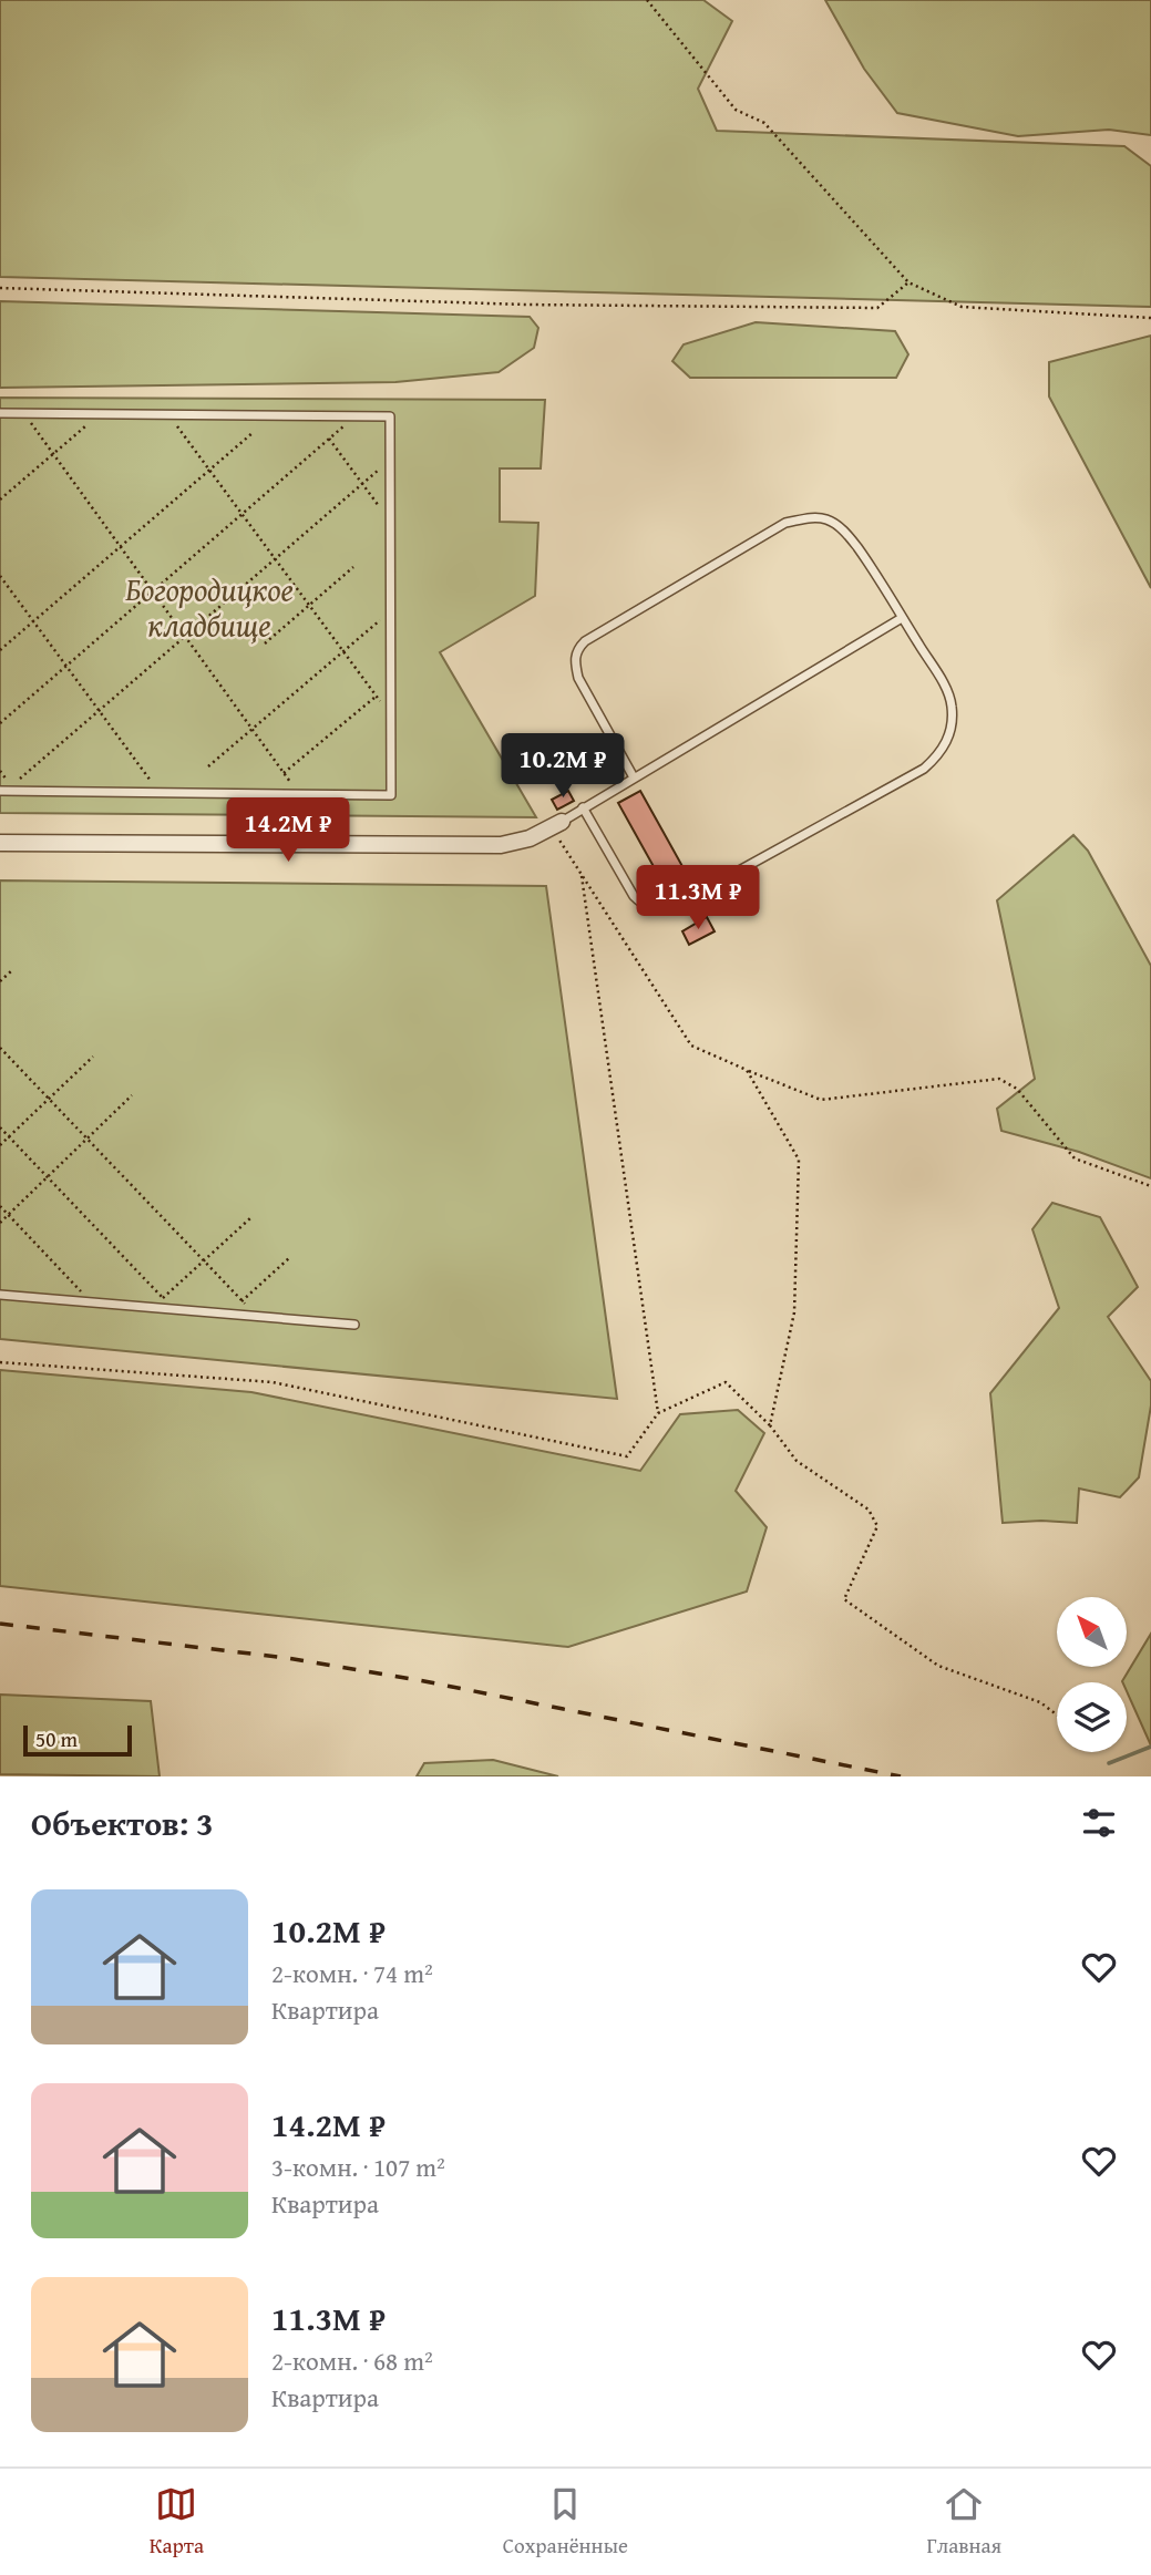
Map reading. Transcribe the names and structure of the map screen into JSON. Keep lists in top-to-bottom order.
{
  "parks": ["Богородицкое кладбище"],
  "scale_bar": "50 m",
  "north": "top left",
  "page": {
    "price": ["10.2M ₽", "14.2M ₽", "11.3M ₽"],
    "scale": "50 m",
    "heading": "Объектов: 3",
    "list": [
      {
        "name": "10.2M ₽",
        "note": "2-комн. · 74 m² · Квартира"
      },
      {
        "name": "14.2M ₽",
        "note": "3-комн. · 107 m² · Квартира"
      },
      {
        "name": "11.3M ₽",
        "note": "2-комн. · 68 m² · Квартира"
      }
    ],
    "tabs": ["Карта", "Сохранённые", "Главная"]
  }
}
